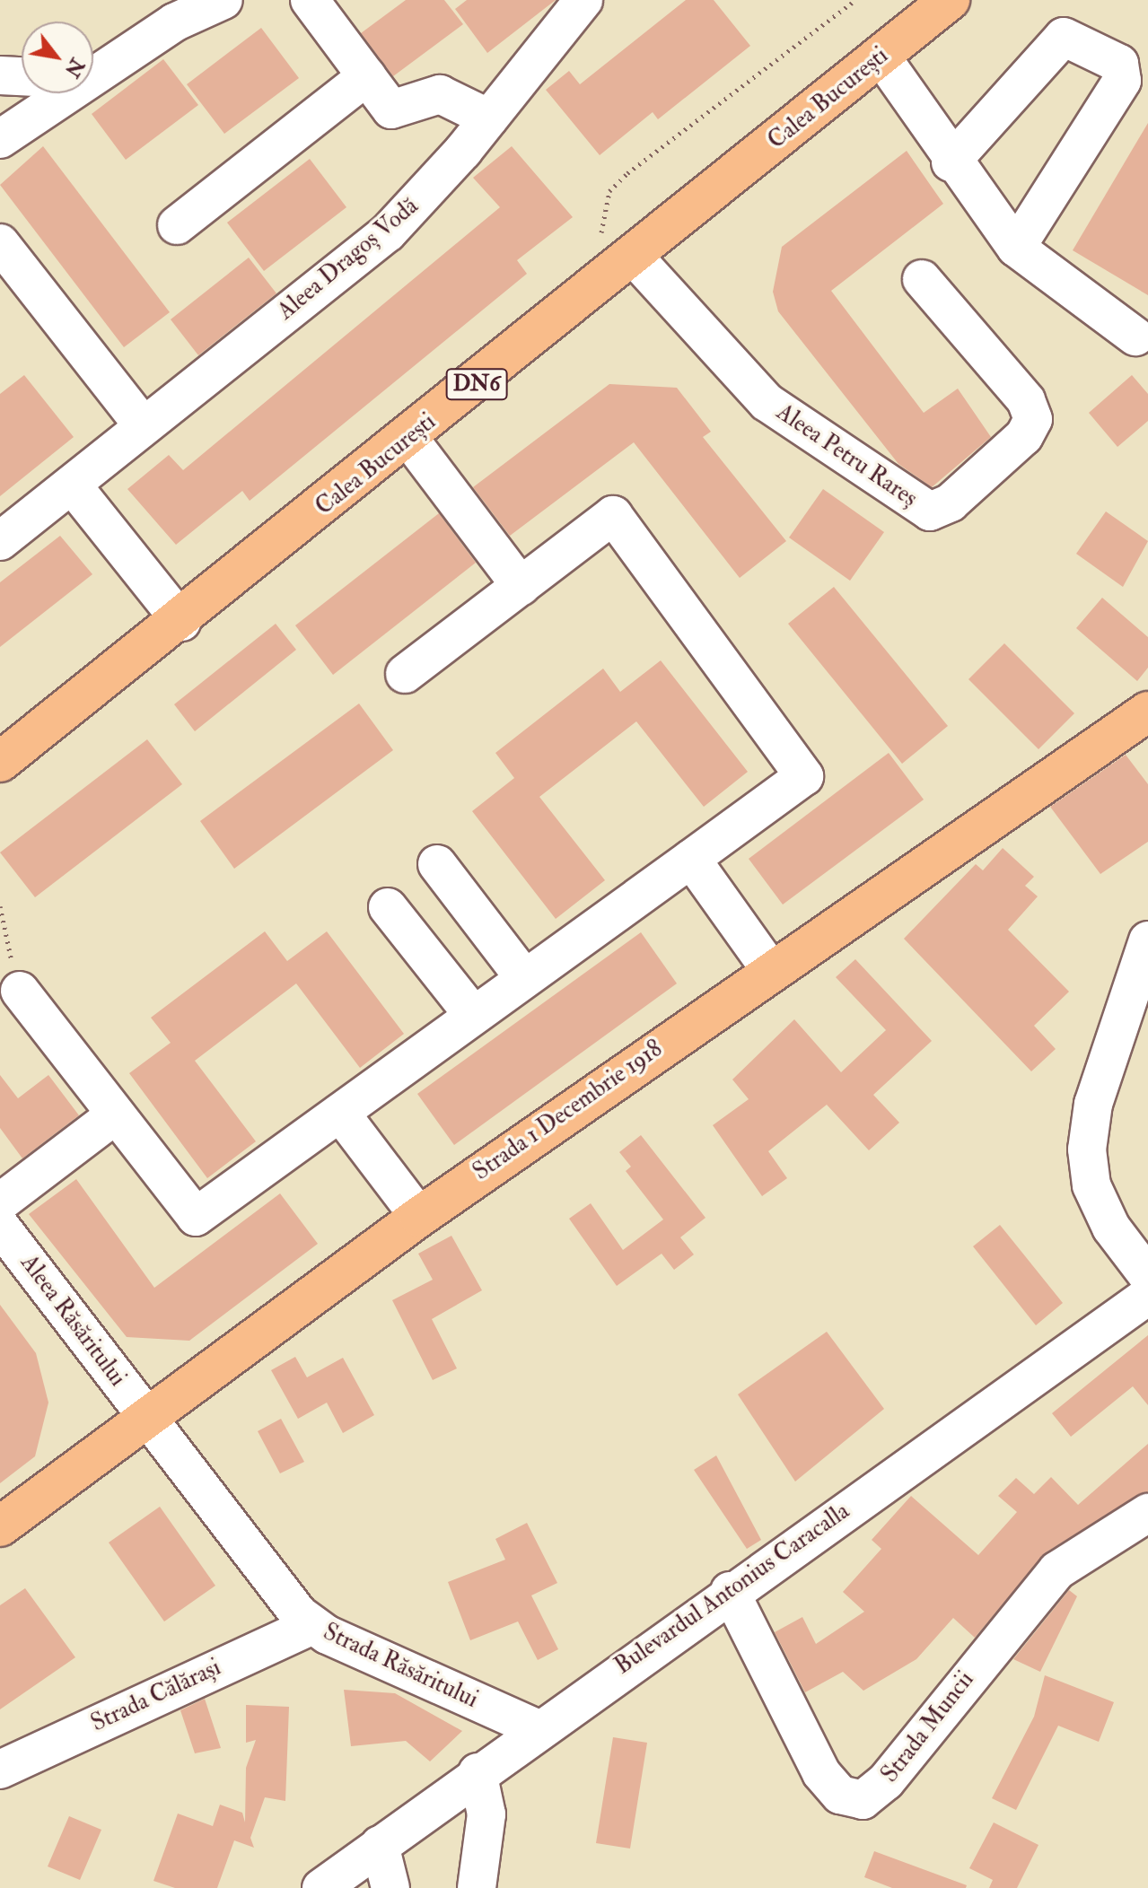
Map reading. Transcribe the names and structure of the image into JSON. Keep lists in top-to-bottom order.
{
  "streets": {
    "main road": ["Calea București", "DN6", "Strada 1 Decembrie 1918"],
    "street": [
      "Aleea Dragoș Vodă",
      "Aleea Petru Rareș",
      "Aleea Răsăritului",
      "Bulevardul Antonius Caracalla",
      "Strada Răsăritului",
      "Strada Călărași",
      "Strada Muncii"
    ]
  },
  "crossings": [
    ["Calea București", "Aleea Petru Rareș"],
    ["Strada 1 Decembrie 1918", "Aleea Răsăritului"],
    ["Strada 1 Decembrie 1918", "Strada Răsăritului"],
    ["Aleea Răsăritului", "Strada Răsăritului"],
    ["Bulevardul Antonius Caracalla", "Strada Răsăritului"],
    ["Bulevardul Antonius Caracalla", "Strada Muncii"],
    ["Strada Răsăritului", "Strada Călărași"]
  ],
  "north": "bottom right"
}
